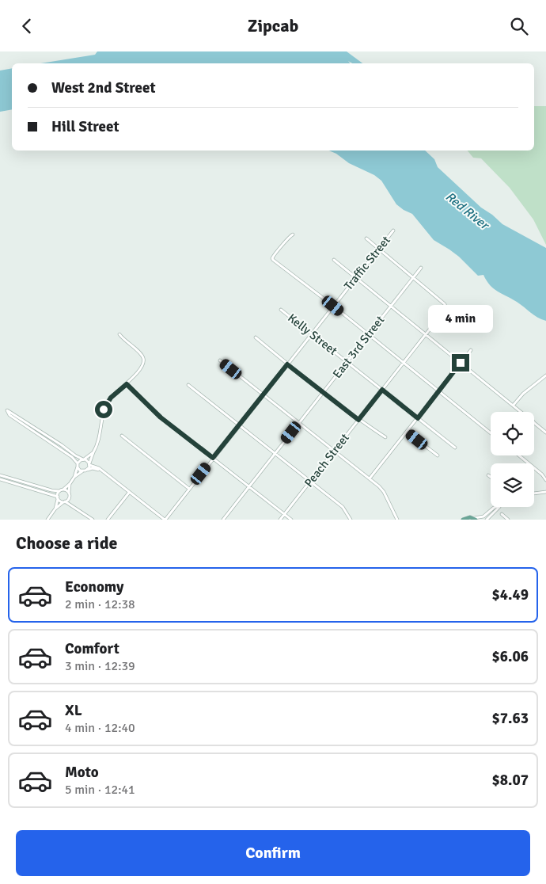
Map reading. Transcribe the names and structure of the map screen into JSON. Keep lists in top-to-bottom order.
{
  "streets": {
    "street": [
      "Traffic Street",
      "Kelly Street",
      "East 3rd Street",
      "Peach Street"
    ]
  },
  "crossings": [
    ["Traffic Street", "Kelly Street"],
    ["Kelly Street", "East 3rd Street"],
    ["Kelly Street", "Peach Street"],
    ["East 3rd Street", "Peach Street"]
  ],
  "water": ["Red River"],
  "page": {
    "header": "Zipcab",
    "banner": ["West 2nd Street", "Hill Street"],
    "bubble": "4 min",
    "heading": "Choose a ride",
    "list": [
      {
        "name": "Economy",
        "note": "2 min · 12:38",
        "value": "$4.49"
      },
      {
        "name": "Comfort",
        "note": "3 min · 12:39",
        "value": "$6.06"
      },
      {
        "name": "XL",
        "note": "4 min · 12:40",
        "value": "$7.63"
      },
      {
        "name": "Moto",
        "note": "5 min · 12:41",
        "value": "$8.07"
      }
    ],
    "buttons": "Confirm"
  }
}
